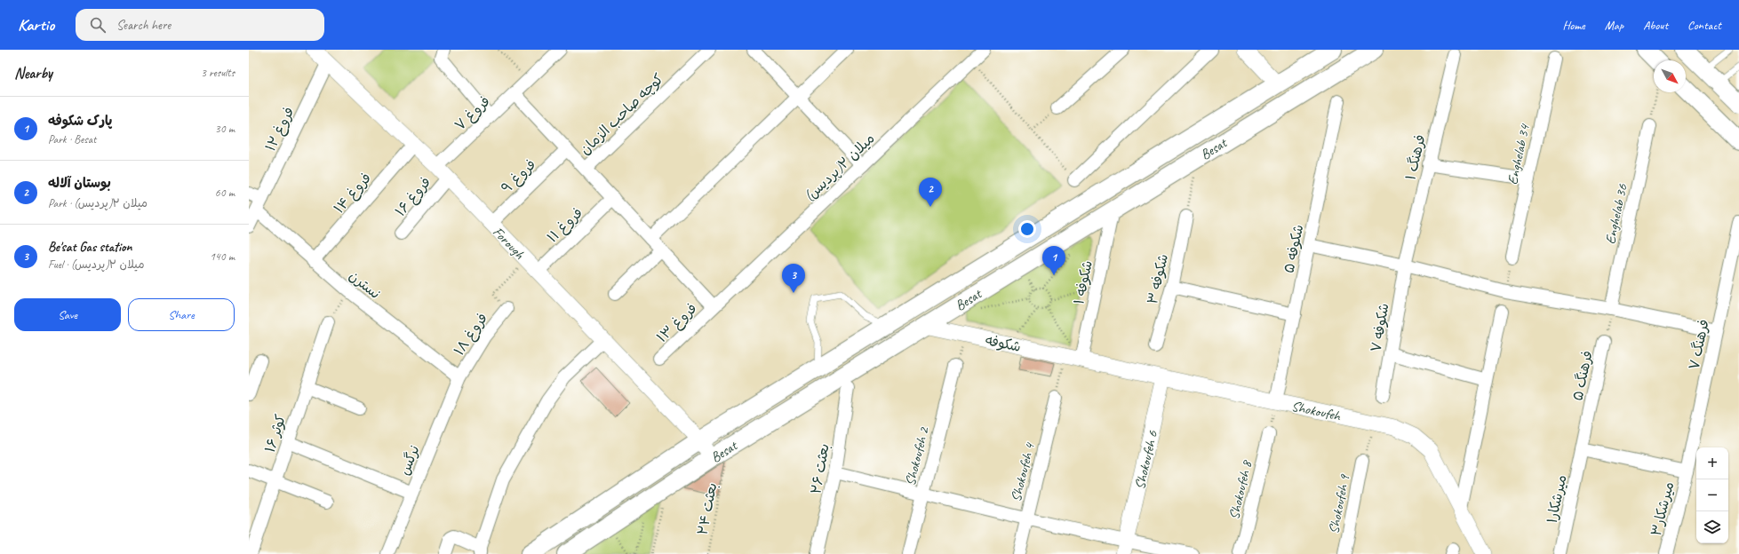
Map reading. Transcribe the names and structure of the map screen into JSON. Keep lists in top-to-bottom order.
{
  "streets": {
    "main road": ["Besat"],
    "street": [
      "فروغ ۷",
      "کوچه صاحب الزمان",
      "فروغ ۱۲",
      "Enghelab 34",
      "فرهنگ ۱",
      "میلان ۲(پردیس)",
      "فروغ ۹",
      "فروغ ۱۴",
      "فروغ ۱۶",
      "Enghelab 36",
      "فروغ ۱۱",
      "Forough",
      "شکوفه ۵",
      "شکوفه ۳",
      "شکوفه ۱",
      "نسترن",
      "فروغ ۱۳",
      "شکوفه ۷",
      "فروغ ۱۸",
      "شکوفه",
      "فرهنگ ۷",
      "فرهنگ ۵",
      "Shokoufeh",
      "کوثر ۱۶",
      "Shokoufeh 2",
      "نرگس",
      "Shokoufeh 6",
      "بعثت ۲۶",
      "Shokoufeh 4",
      "Shokoufeh 8",
      "میرشکار۱",
      "Shokoufeh 9",
      "میرشکار۳"
    ],
    "path": ["بعثت ۲۴"]
  },
  "crossings": [
    ["فروغ ۷", "Forough"],
    ["فروغ ۱۲", "Forough"],
    ["فروغ ۱۲", "نسترن"],
    ["Besat", "Forough"],
    ["Besat", "شکوفه ۱"],
    ["Besat", "شکوفه"],
    ["Besat", "بعثت ۲۴"],
    ["فرهنگ ۱", "شکوفه ۷"],
    ["میلان ۲(پردیس)", "فروغ ۱۳"],
    ["فروغ ۹", "Forough"],
    ["فروغ ۱۴", "Forough"],
    ["فروغ ۱۴", "نسترن"],
    ["فروغ ۱۶", "Forough"],
    ["Enghelab 36", "فرهنگ ۵"],
    ["فروغ ۱۱", "Forough"],
    ["شکوفه ۵", "Shokoufeh"],
    ["شکوفه ۱", "شکوفه"],
    ["شکوفه ۱", "Shokoufeh"],
    ["نسترن", "فروغ ۱۸"],
    ["نسترن", "نرگس"],
    ["فروغ ۱۸", "نرگس"],
    ["شکوفه", "Shokoufeh"],
    ["فرهنگ ۷", "میرشکار۳"],
    ["فرهنگ ۵", "میرشکار۱"],
    ["Shokoufeh", "Shokoufeh 6"]
  ],
  "north": "bottom right",
  "page": {
    "header": "Kartio",
    "search": "Search here",
    "nav": [
      "Home",
      "Map",
      "About",
      "Contact"
    ],
    "heading": ["Nearby", "3 results"],
    "list": [
      {
        "mark": "1",
        "name": "پارک شکوفه",
        "note": "Park · Besat",
        "value": "30 m"
      },
      {
        "mark": "2",
        "name": "بوستان آلاله",
        "note": "Park · میلان ۲(پردیس)",
        "value": "60 m"
      },
      {
        "mark": "3",
        "name": "Be'sat Gas station",
        "note": "Fuel · میلان ۲(پردیس)",
        "value": "140 m"
      }
    ],
    "pins": ["2", "1", "3"],
    "buttons": ["Save", "Share"],
    "map_buttons": ["+", "−"]
  }
}
